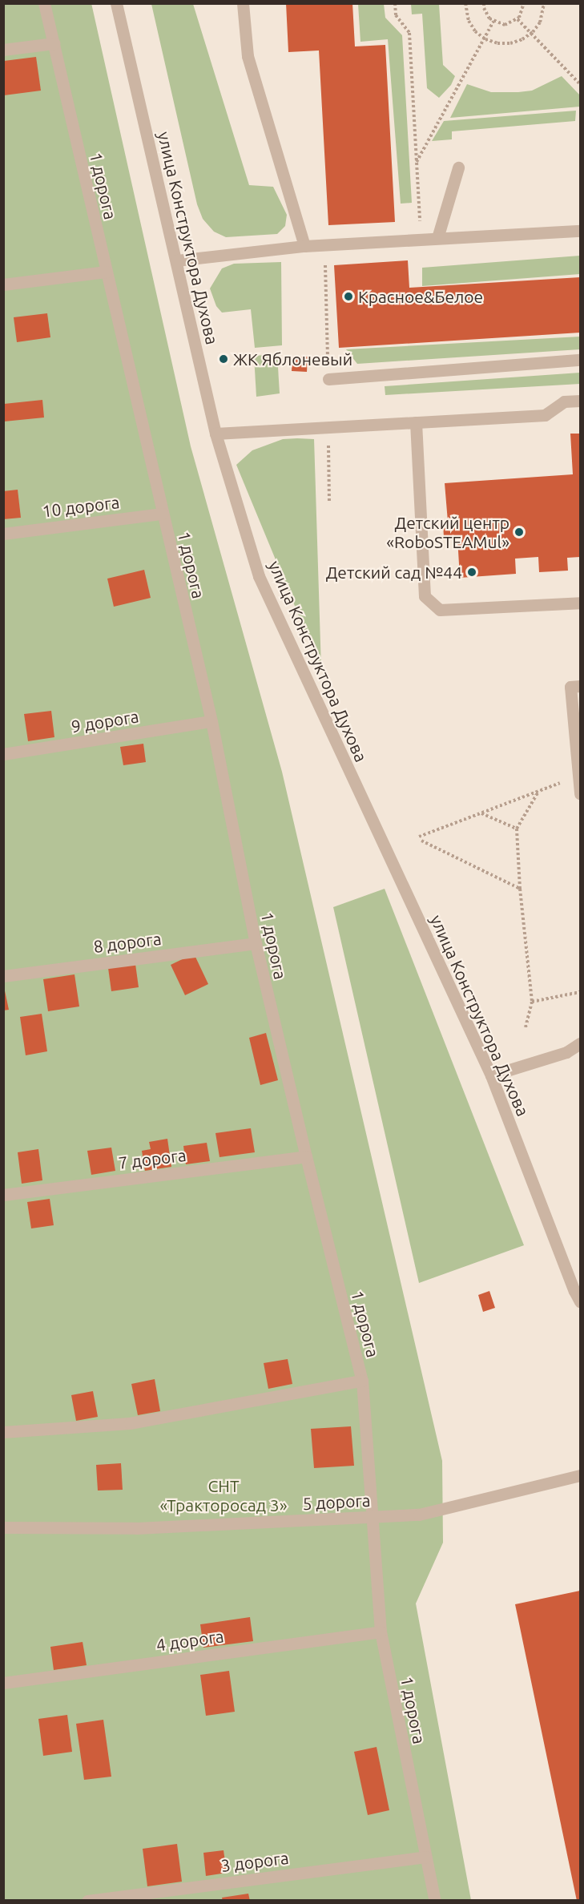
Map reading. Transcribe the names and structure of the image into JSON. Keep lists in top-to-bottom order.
{
  "streets": {
    "street": [
      "1 дорога",
      "улица Конструктора Духова",
      "10 дорога",
      "9 дорога",
      "8 дорога",
      "7 дорога",
      "5 дорога",
      "4 дорога",
      "3 дорога"
    ]
  },
  "crossings": [
    ["1 дорога", "10 дорога"],
    ["1 дорога", "9 дорога"],
    ["1 дорога", "8 дорога"],
    ["1 дорога", "7 дорога"],
    ["1 дорога", "5 дорога"],
    ["1 дорога", "4 дорога"],
    ["1 дорога", "3 дорога"]
  ],
  "parks": ["СНТ «Тракторосад 3»"],
  "places": [
    "Красное&Белое",
    "ЖК Яблоневый",
    "Детский центр «RoboSTEAMul»",
    "Детский сад №44"
  ]
}
